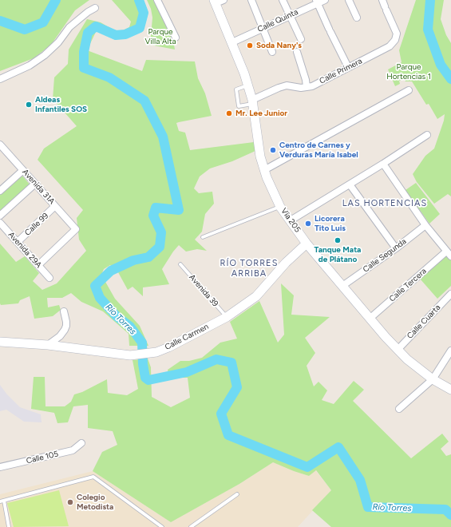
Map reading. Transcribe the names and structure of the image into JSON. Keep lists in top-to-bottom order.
{
  "streets": {
    "main road": ["Vía 205", "Calle Carmen"],
    "street": [
      "Calle Quinta",
      "Calle Primera",
      "Avenida 31A",
      "Calle 99",
      "Avenida 29A",
      "Calle Segunda",
      "Calle Tercera",
      "Calle Cuarta",
      "Calle 105"
    ],
    "lane": ["Avenida 39"]
  },
  "crossings": [
    ["Calle Quinta", "Vía 205"],
    ["Calle Primera", "Vía 205"],
    ["Avenida 31A", "Calle 99"],
    ["Avenida 31A", "Avenida 29A"],
    ["Vía 205", "Calle Segunda"],
    ["Vía 205", "Calle Tercera"],
    ["Vía 205", "Calle Cuarta"],
    ["Vía 205", "Calle Carmen"],
    ["Calle 99", "Avenida 29A"],
    ["Avenida 39", "Calle Carmen"]
  ],
  "districts": ["LAS HORTENCIAS", "RÍO TORRES ARRIBA"],
  "water": ["Río Torres"],
  "parks": ["Parque Villa Alta", "Parque Hortencias 1"],
  "places": [
    "Soda Nany's",
    "Aldeas Infantiles SOS",
    "Mr. Lee Junior",
    "Centro de Carnes y Verduras María Isabel",
    "Licorera Tito Luis",
    "Tanque Mata de Plátano",
    "Colegio Metodista"
  ]
}
